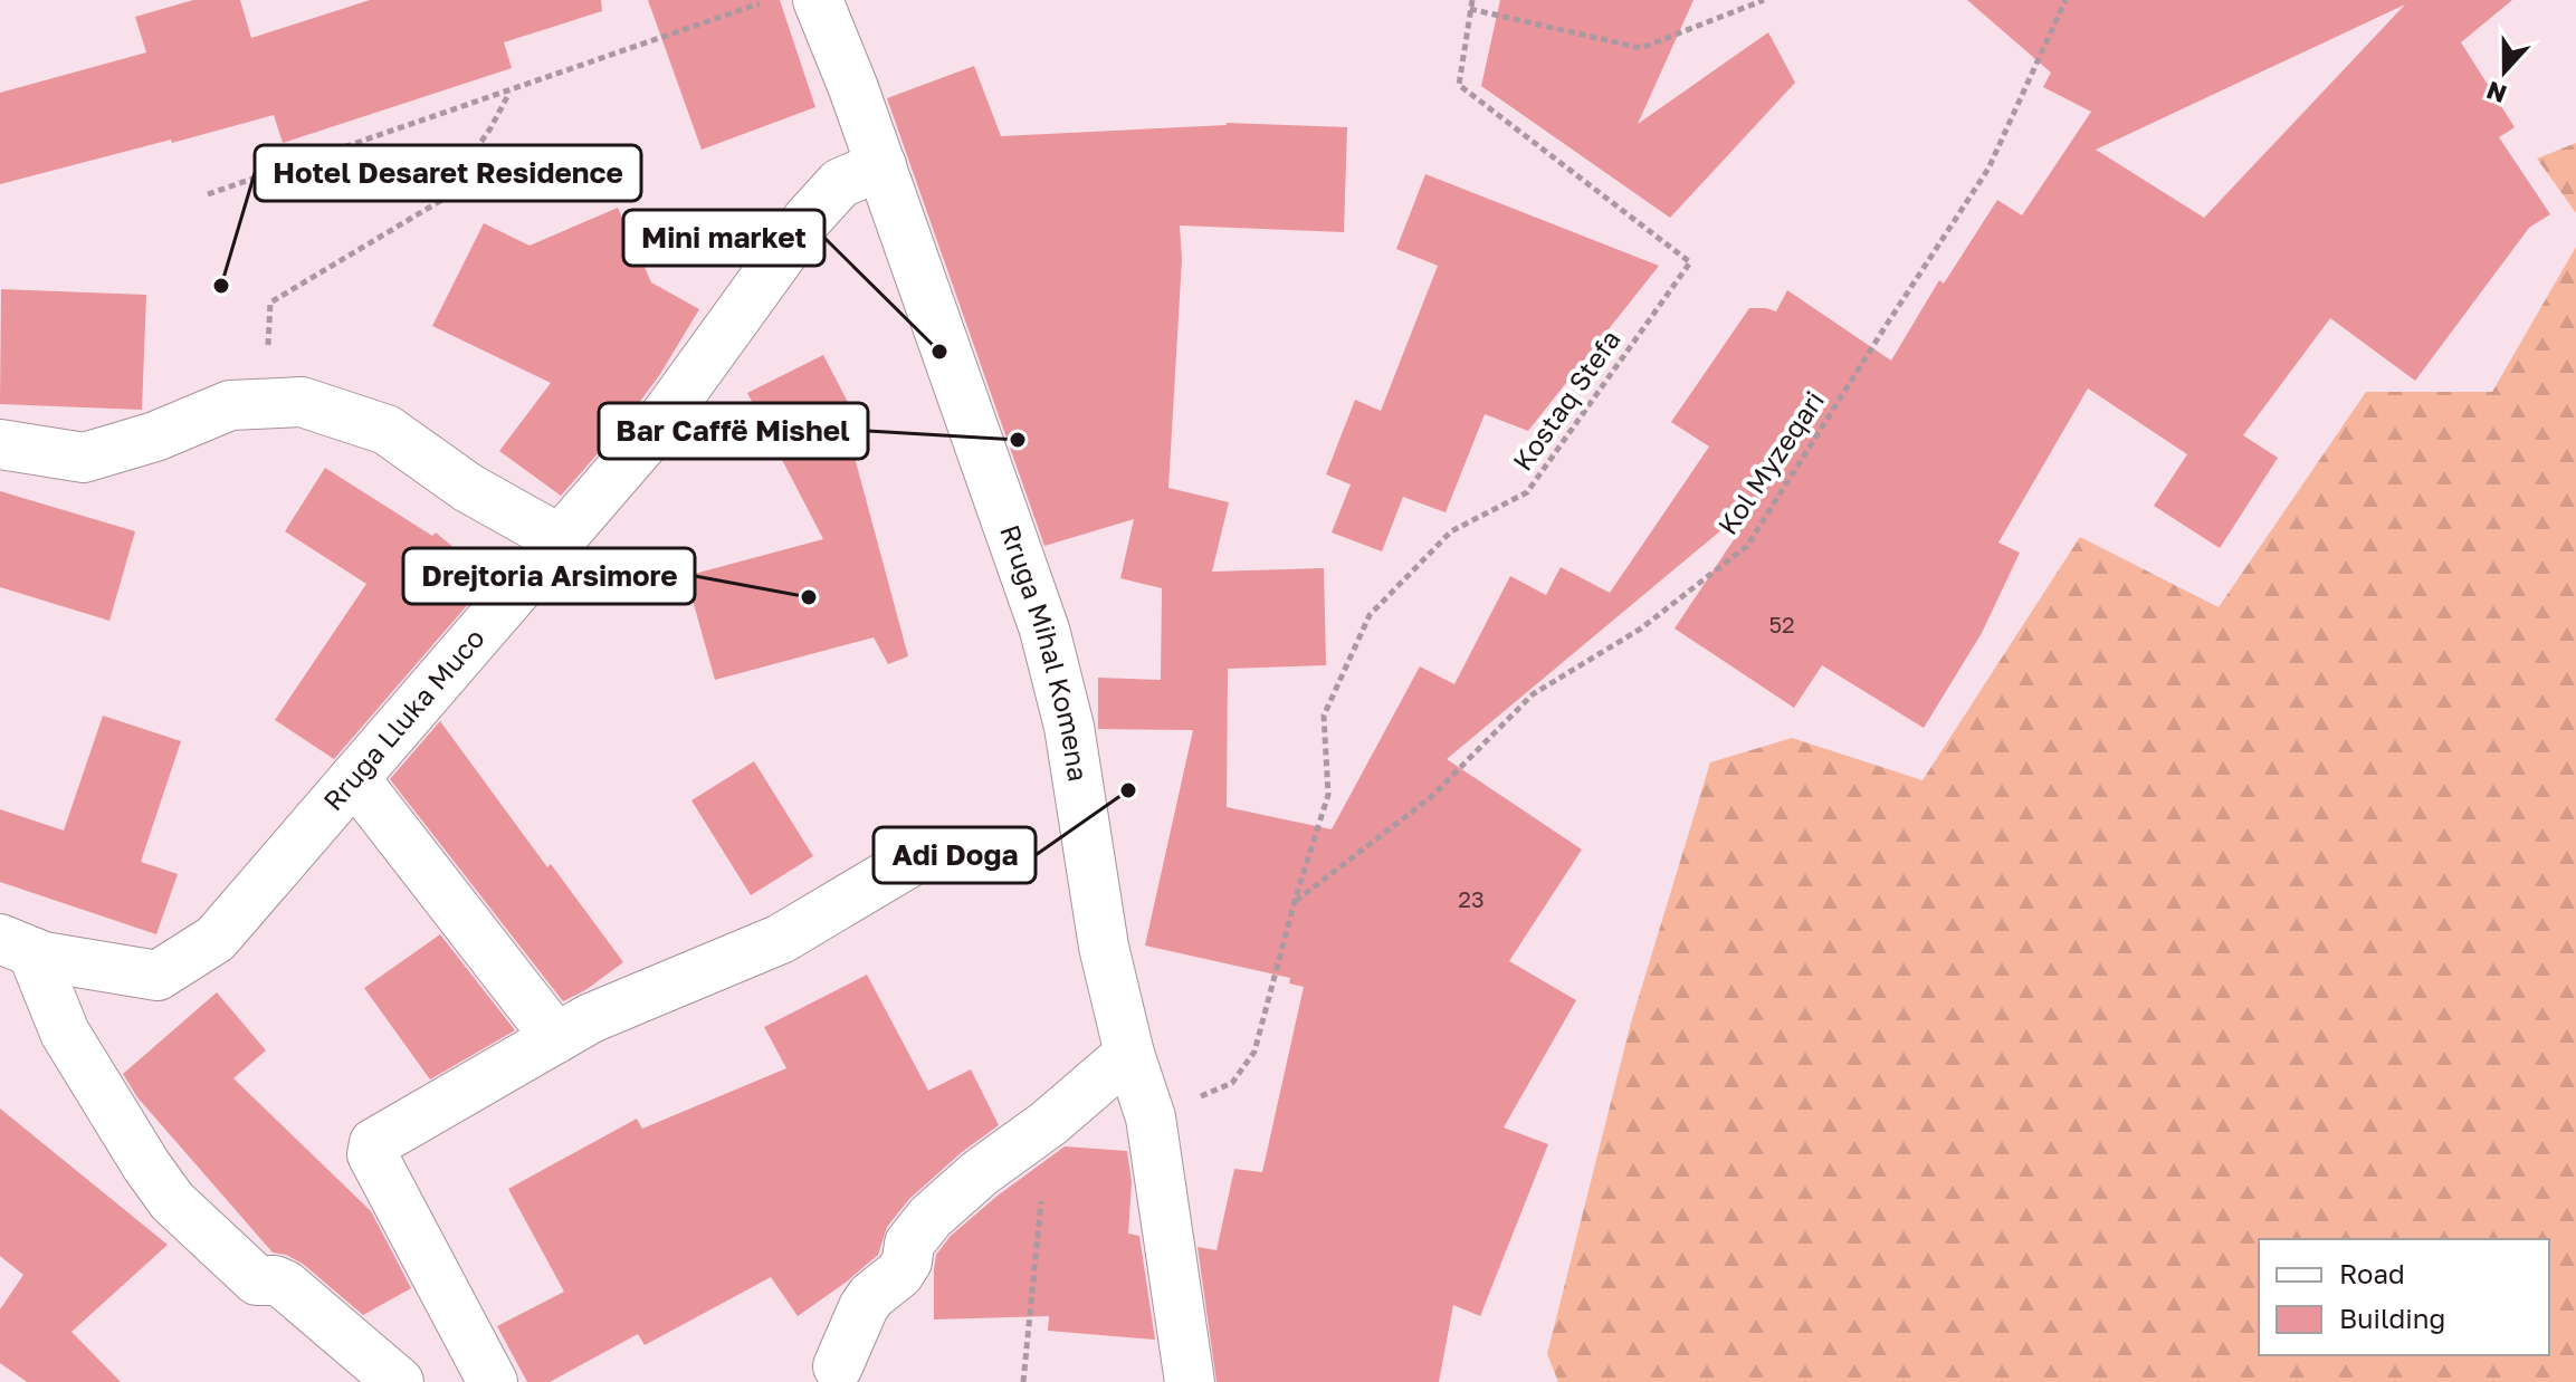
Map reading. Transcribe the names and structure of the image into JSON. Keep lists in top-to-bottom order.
{
  "streets": {
    "street": ["Rruga Mihal Komena", "Rruga Lluka Muco"],
    "path": ["Kostaq Stefa", "Kol Myzeqari"]
  },
  "crossings": [
    ["Kostaq Stefa", "Kol Myzeqari"],
    ["Kostaq Stefa", "Rruga Mihal Komena"],
    ["Rruga Mihal Komena", "Rruga Lluka Muco"]
  ],
  "places": [
    "Hotel Desaret Residence",
    "Mini market",
    "Bar Caffë Mishel",
    "Drejtoria Arsimore",
    "Adi Doga"
  ],
  "house_numbers": ["52", "23"],
  "legend": ["Road", "Building"],
  "north": "bottom"
}
